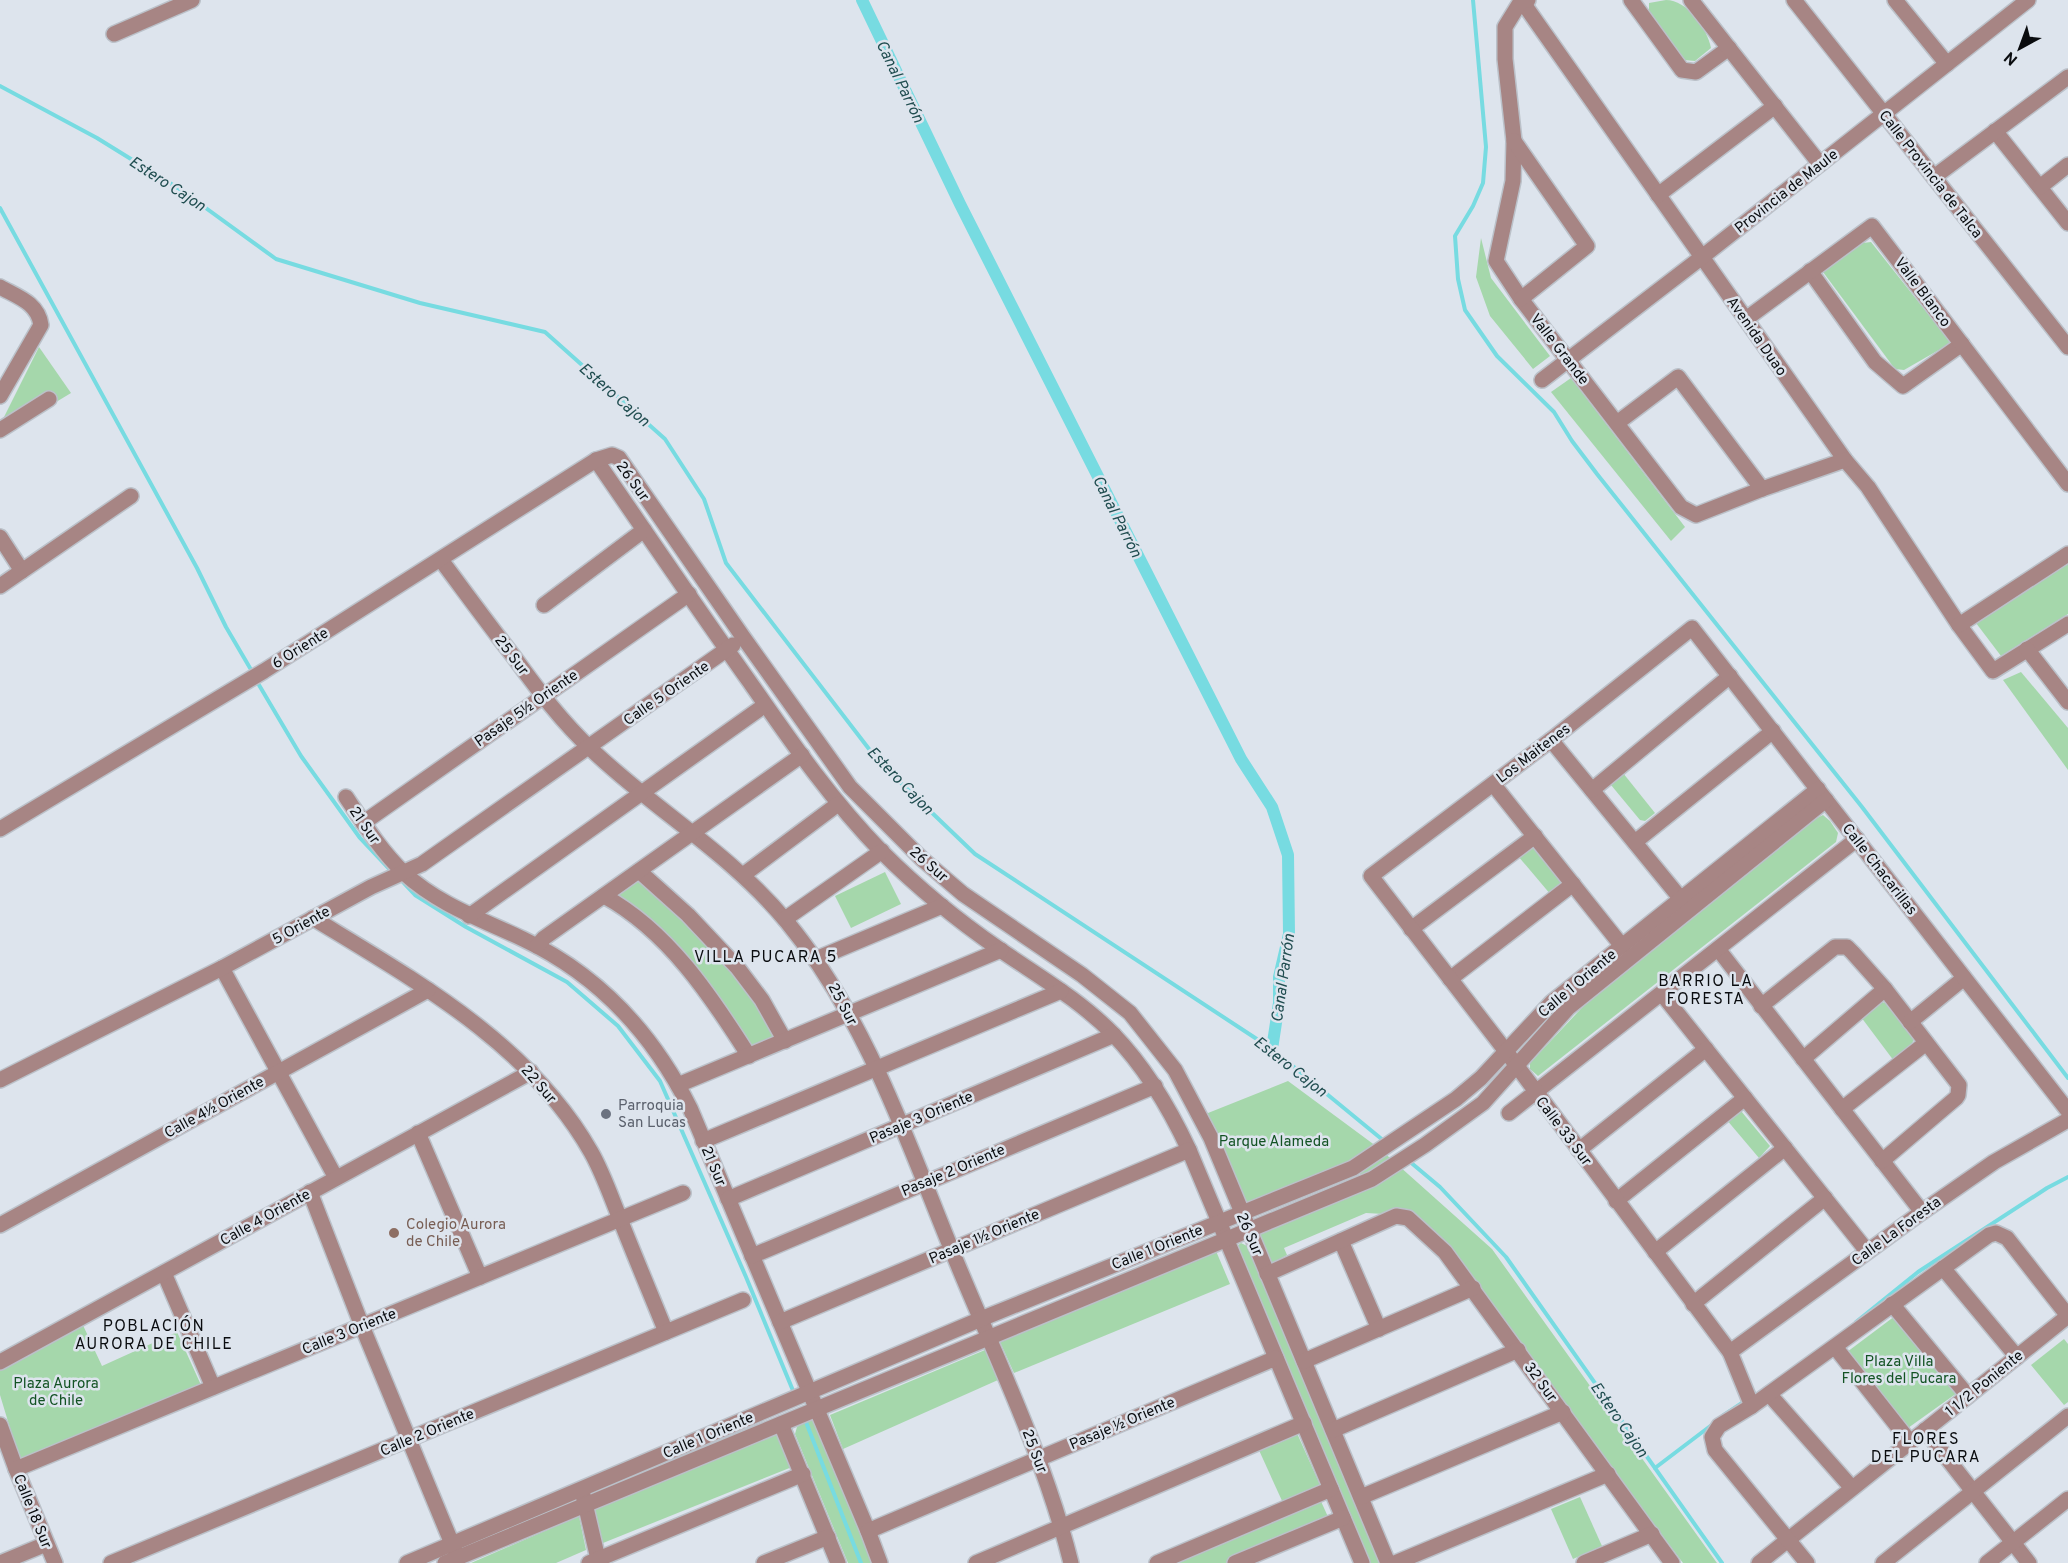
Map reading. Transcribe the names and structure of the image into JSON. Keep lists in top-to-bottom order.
{
  "streets": {
    "street": [
      "Calle Provincia de Talca",
      "Provincia de Maule",
      "Valle Blanco",
      "Avenida Duao",
      "Valle Grande",
      "26 Sur",
      "6 Oriente",
      "25 Sur",
      "Calle 5 Oriente",
      "Pasaje 5½ Oriente",
      "Los Maitenes",
      "21 Sur",
      "Calle Chacarillas",
      "5 Oriente",
      "Calle 1 Oriente",
      "22 Sur",
      "Calle 4½ Oriente",
      "Pasaje 3 Oriente",
      "Calle 33 Sur",
      "Pasaje 2 Oriente",
      "Calle 4 Oriente",
      "Calle La Foresta",
      "Pasaje 1½ Oriente",
      "Calle 3 Oriente",
      "32 Sur",
      "1 1/2 Poniente",
      "Pasaje ½ Oriente",
      "Calle 2 Oriente",
      "Calle 18 Sur"
    ]
  },
  "crossings": [
    ["Calle Provincia de Talca", "Provincia de Maule"],
    ["Provincia de Maule", "Avenida Duao"],
    ["Provincia de Maule", "Valle Grande"],
    ["Valle Blanco", "Avenida Duao"],
    ["Avenida Duao", "Valle Grande"],
    ["26 Sur", "6 Oriente"],
    ["26 Sur", "Calle 5 Oriente"],
    ["26 Sur", "Pasaje 5½ Oriente"],
    ["26 Sur", "Calle 1 Oriente"],
    ["26 Sur", "Pasaje 3 Oriente"],
    ["26 Sur", "Pasaje 2 Oriente"],
    ["26 Sur", "Pasaje 1½ Oriente"],
    ["26 Sur", "Pasaje ½ Oriente"],
    ["6 Oriente", "25 Sur"],
    ["25 Sur", "Calle 5 Oriente"],
    ["25 Sur", "Pasaje 5½ Oriente"],
    ["25 Sur", "5 Oriente"],
    ["25 Sur", "Calle 1 Oriente"],
    ["25 Sur", "Pasaje 3 Oriente"],
    ["25 Sur", "Pasaje 2 Oriente"],
    ["25 Sur", "Pasaje 1½ Oriente"],
    ["25 Sur", "Pasaje ½ Oriente"],
    ["Calle 5 Oriente", "5 Oriente"],
    ["Pasaje 5½ Oriente", "21 Sur"],
    ["Los Maitenes", "Calle Chacarillas"],
    ["Los Maitenes", "Calle 33 Sur"],
    ["21 Sur", "5 Oriente"],
    ["21 Sur", "Calle 1 Oriente"],
    ["21 Sur", "Pasaje 3 Oriente"],
    ["21 Sur", "Pasaje 2 Oriente"],
    ["21 Sur", "Pasaje 1½ Oriente"],
    ["21 Sur", "Pasaje ½ Oriente"],
    ["Calle Chacarillas", "Calle 1 Oriente"],
    ["5 Oriente", "22 Sur"],
    ["Calle 1 Oriente", "Calle 33 Sur"],
    ["22 Sur", "Calle 4½ Oriente"],
    ["22 Sur", "Calle 4 Oriente"],
    ["22 Sur", "Calle 3 Oriente"],
    ["22 Sur", "Calle 2 Oriente"],
    ["Calle 33 Sur", "Calle La Foresta"],
    ["Calle 3 Oriente", "Calle 18 Sur"]
  ],
  "districts": [
    "VILLA PUCARA 5",
    "BARRIO LA FORESTA",
    "POBLACIÓN AURORA DE CHILE",
    "FLORES DEL PUCARA"
  ],
  "water": ["Canal Parrón", "Estero Cajon"],
  "parks": ["Parque Alameda", "Plaza Villa Flores del Pucara", "Plaza Aurora de Chile"],
  "places": ["Parroquia San Lucas", "Colegio Aurora de Chile"],
  "north": "bottom left"
}
